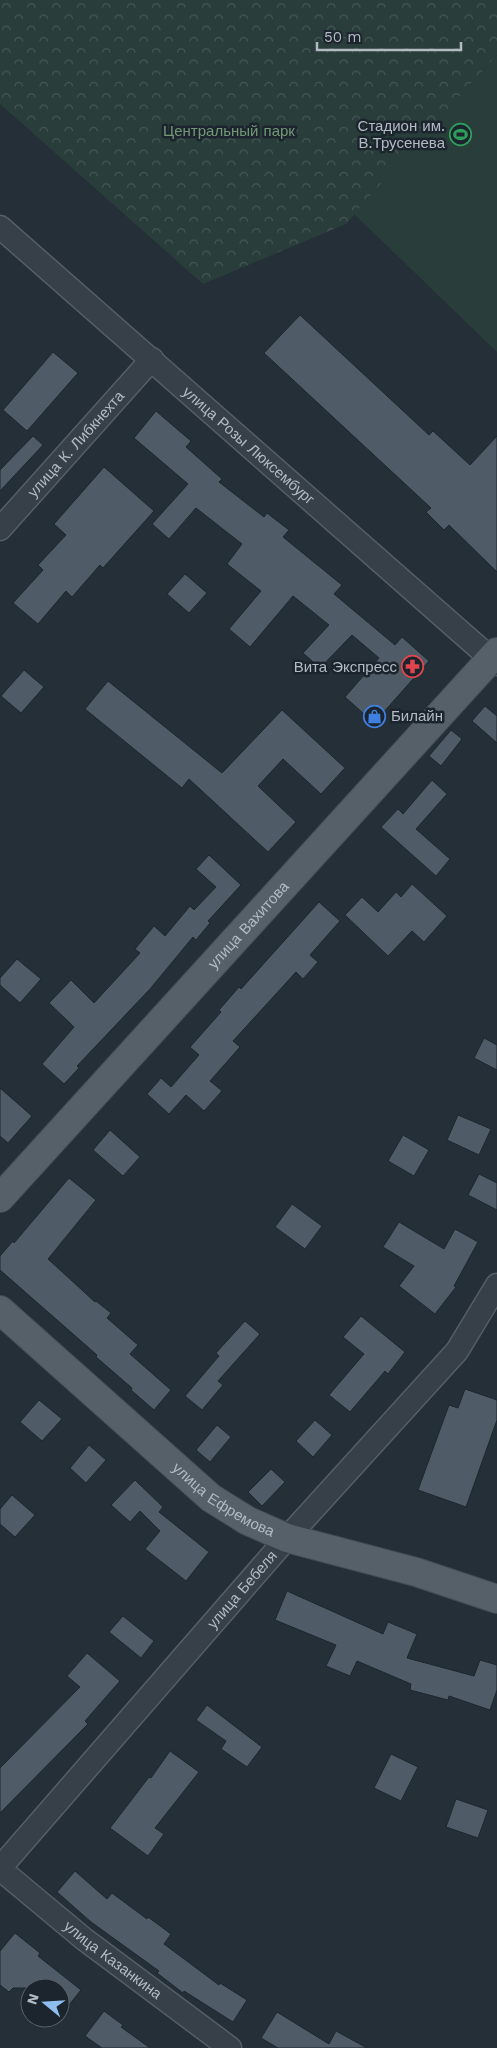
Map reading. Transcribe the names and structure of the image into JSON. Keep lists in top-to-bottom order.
{
  "streets": {
    "main road": ["улица Вахитова", "улица Ефремова"],
    "street": [
      "улица К. Либкнехта",
      "улица Розы Люксембург",
      "улица Бебеля",
      "улица Казанкина"
    ]
  },
  "crossings": [
    ["улица К. Либкнехта", "улица Розы Люксембург"],
    ["улица Розы Люксембург", "улица Вахитова"],
    ["улица Ефремова", "улица Бебеля"],
    ["улица Бебеля", "улица Казанкина"]
  ],
  "parks": ["Центральный парк"],
  "places": {
    "sports": ["Стадион им. В.Трусенева"],
    "pharmacy": ["Вита Экспресс"],
    "shop": ["Билайн"]
  },
  "scale_bar": "50 m",
  "north": "left"
}
